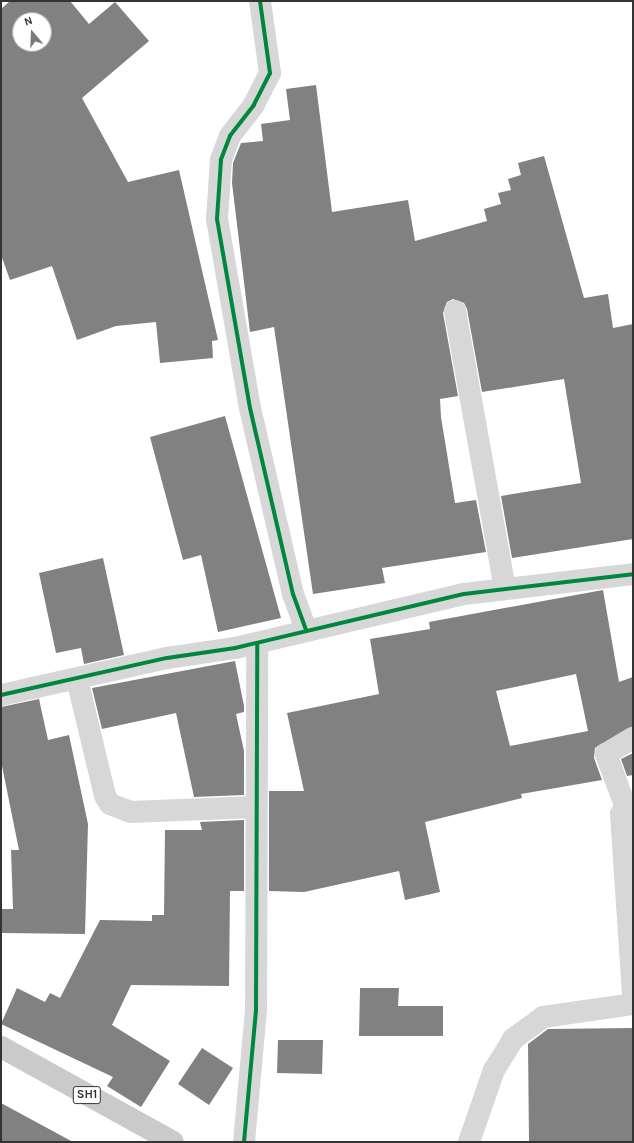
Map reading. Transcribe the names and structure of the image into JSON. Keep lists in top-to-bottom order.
{
  "streets": {
    "main road": ["SH1"]
  },
  "north": "top"
}
